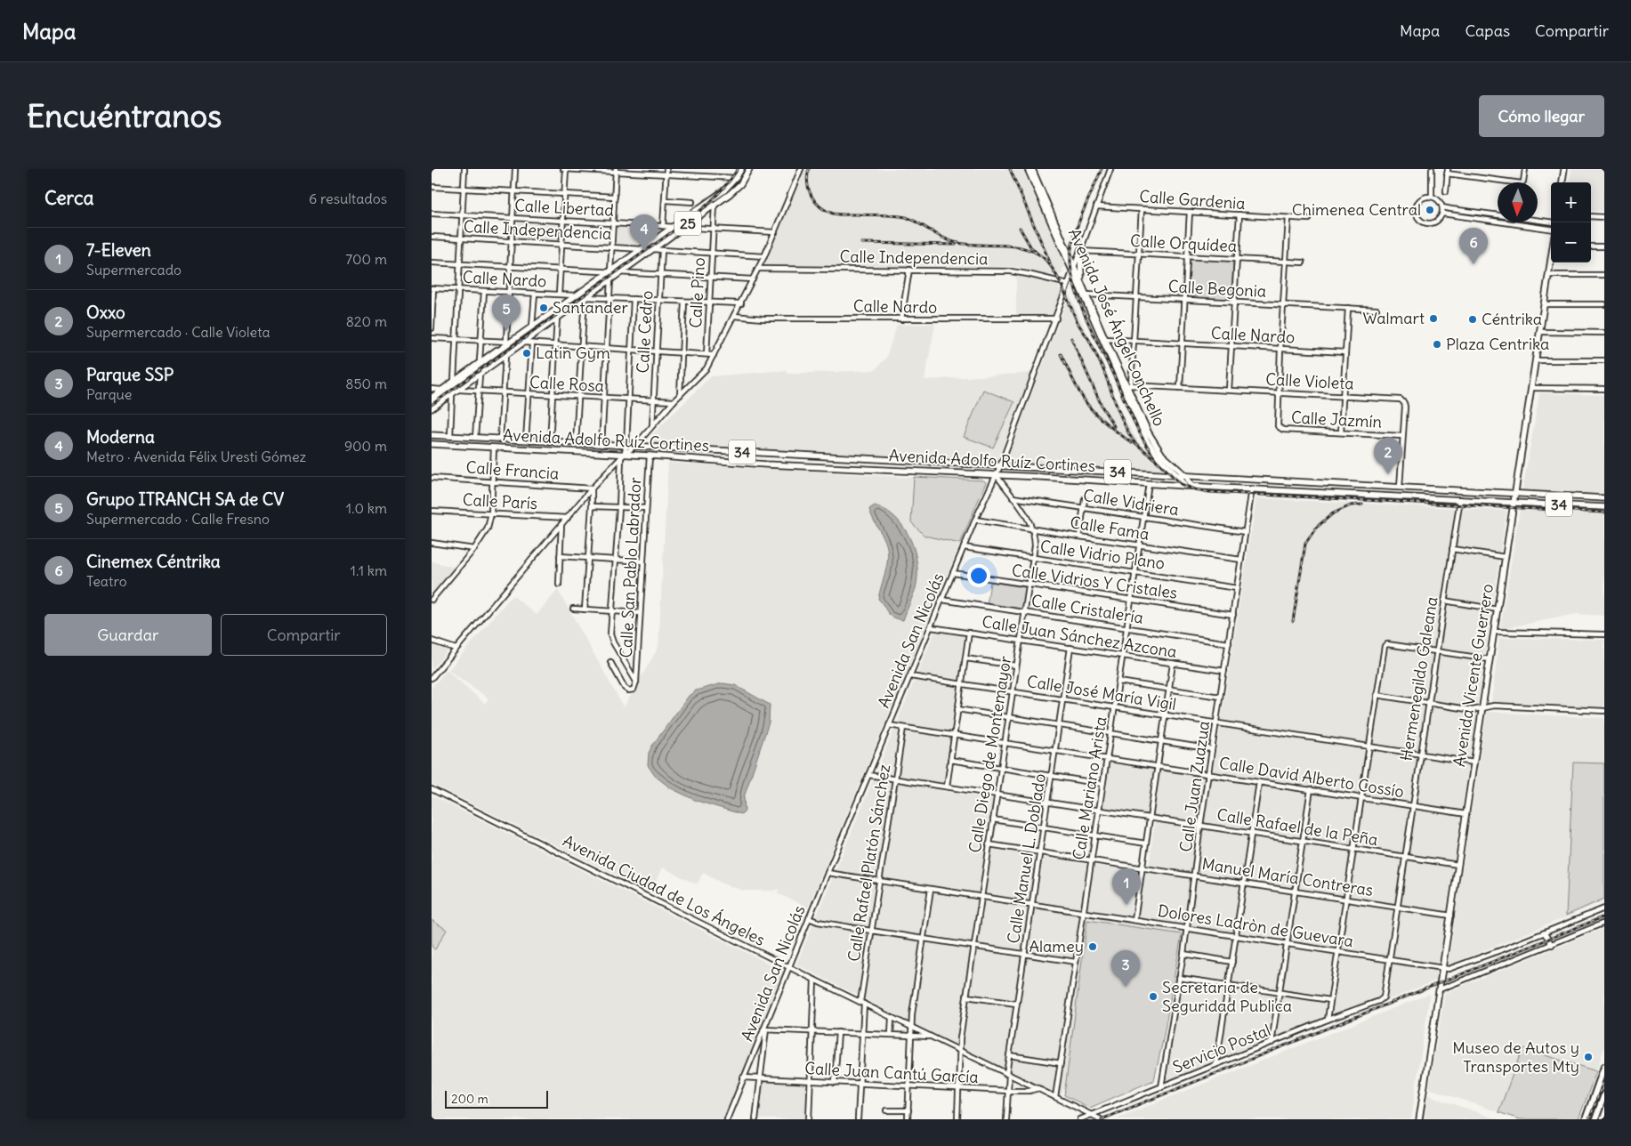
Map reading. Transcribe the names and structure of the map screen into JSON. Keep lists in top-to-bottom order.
{
  "streets": {
    "main road": [
      "25",
      "Avenida José Ángel Conchello",
      "Avenida Adolfo Ruíz Cortines",
      "34",
      "Avenida Vicente Guerrero"
    ],
    "street": [
      "Calle Gardenia",
      "Calle Libertad",
      "Calle Independencia",
      "Calle Orquídea",
      "Calle Nardo",
      "Calle Begonia",
      "Calle Pino",
      "Calle Cedro",
      "Calle Violeta",
      "Calle Rosa",
      "Calle Jazmín",
      "Calle Francia",
      "Calle París",
      "Calle Vidriera",
      "Calle Fama",
      "Calle Vidrio Plano",
      "Calle San Pablo Labrador",
      "Calle Vidrios Y Cristales",
      "Calle Cristalería",
      "Calle Juan Sánchez Azcona",
      "Avenida San Nicolás",
      "Hermenegildo Galeana",
      "Calle José María Vigil",
      "Calle Diego de Montemayor",
      "Calle David Alberto Cossío",
      "Calle Juan Zuazua",
      "Calle Mariano Arista",
      "Calle Rafael de la Peña",
      "Calle Manuel L. Doblado",
      "Calle Rafael Platón Sánchez",
      "Manuel María Contreras",
      "Avenida Ciudad de Los Ángeles",
      "Dolores Ladròn de Guevara",
      "Servicio Postal",
      "Calle Juan Cantú García"
    ]
  },
  "crossings": [
    ["Calle Gardenia", "Avenida San Nicolás"],
    ["Calle Libertad", "25"],
    ["Calle Libertad", "Calle Pino"],
    ["25", "Calle Independencia"],
    ["25", "Calle Nardo"],
    ["25", "Calle Pino"],
    ["Calle Independencia", "Avenida San Nicolás"],
    ["Calle Orquídea", "Avenida San Nicolás"],
    ["Calle Nardo", "Avenida José Ángel Conchello"],
    ["Calle Nardo", "Avenida San Nicolás"],
    ["Calle Begonia", "Avenida José Ángel Conchello"],
    ["Avenida José Ángel Conchello", "Calle Violeta"],
    ["Avenida José Ángel Conchello", "Avenida Adolfo Ruíz Cortines"],
    ["Avenida José Ángel Conchello", "Avenida San Nicolás"],
    ["Calle Cedro", "Calle Rosa"],
    ["Calle Violeta", "Calle Jazmín"],
    ["Calle Violeta", "Avenida Adolfo Ruíz Cortines"],
    ["Avenida Adolfo Ruíz Cortines", "Calle San Pablo Labrador"],
    ["Avenida Adolfo Ruíz Cortines", "Avenida San Nicolás"],
    ["Avenida Adolfo Ruíz Cortines", "Avenida Vicente Guerrero"],
    ["Avenida Adolfo Ruíz Cortines", "Hermenegildo Galeana"],
    ["Avenida Adolfo Ruíz Cortines", "Calle Diego de Montemayor"],
    ["Avenida Adolfo Ruíz Cortines", "Calle Juan Zuazua"],
    ["Avenida Adolfo Ruíz Cortines", "Calle Mariano Arista"],
    ["Calle Vidriera", "Calle Diego de Montemayor"],
    ["Calle Vidriera", "Calle Juan Zuazua"],
    ["Calle Vidriera", "Calle Mariano Arista"],
    ["Calle Fama", "Avenida San Nicolás"],
    ["Calle Fama", "Calle Diego de Montemayor"],
    ["Calle Fama", "Calle Juan Zuazua"],
    ["Calle Fama", "Calle Mariano Arista"],
    ["Calle Vidrio Plano", "Avenida San Nicolás"],
    ["Calle Vidrio Plano", "Calle Diego de Montemayor"],
    ["Calle Vidrio Plano", "Calle Juan Zuazua"],
    ["Calle Vidrio Plano", "Calle Mariano Arista"],
    ["Calle Vidrios Y Cristales", "Avenida San Nicolás"],
    ["Calle Vidrios Y Cristales", "Calle Diego de Montemayor"],
    ["Calle Vidrios Y Cristales", "Calle Juan Zuazua"],
    ["Calle Vidrios Y Cristales", "Calle Mariano Arista"],
    ["Calle Cristalería", "Avenida San Nicolás"],
    ["Calle Cristalería", "Calle Diego de Montemayor"],
    ["Calle Cristalería", "Calle Juan Zuazua"],
    ["Calle Cristalería", "Calle Mariano Arista"],
    ["Calle Juan Sánchez Azcona", "Avenida San Nicolás"],
    ["Calle Juan Sánchez Azcona", "Calle Diego de Montemayor"],
    ["Calle Juan Sánchez Azcona", "Calle Juan Zuazua"],
    ["Calle Juan Sánchez Azcona", "Calle Mariano Arista"],
    ["Calle Juan Sánchez Azcona", "Calle Manuel L. Doblado"],
    ["Avenida San Nicolás", "Calle José María Vigil"],
    ["Avenida San Nicolás", "Calle Diego de Montemayor"],
    ["Avenida San Nicolás", "Calle David Alberto Cossío"],
    ["Avenida San Nicolás", "Calle Rafael de la Peña"],
    ["Avenida San Nicolás", "Avenida Ciudad de Los Ángeles"],
    ["Avenida San Nicolás", "Dolores Ladròn de Guevara"],
    ["Avenida San Nicolás", "Calle Juan Cantú García"],
    ["Avenida Vicente Guerrero", "Calle José María Vigil"],
    ["Avenida Vicente Guerrero", "Calle David Alberto Cossío"],
    ["Avenida Vicente Guerrero", "Calle Rafael de la Peña"],
    ["Avenida Vicente Guerrero", "Manuel María Contreras"],
    ["Avenida Vicente Guerrero", "Dolores Ladròn de Guevara"],
    ["Hermenegildo Galeana", "Calle José María Vigil"],
    ["Hermenegildo Galeana", "Calle David Alberto Cossío"],
    ["Hermenegildo Galeana", "Calle Rafael de la Peña"],
    ["Hermenegildo Galeana", "Manuel María Contreras"],
    ["Hermenegildo Galeana", "Dolores Ladròn de Guevara"],
    ["Hermenegildo Galeana", "Servicio Postal"],
    ["Calle José María Vigil", "Calle Diego de Montemayor"],
    ["Calle José María Vigil", "Calle Juan Zuazua"],
    ["Calle José María Vigil", "Calle Mariano Arista"],
    ["Calle José María Vigil", "Calle Manuel L. Doblado"],
    ["Calle Diego de Montemayor", "Calle David Alberto Cossío"],
    ["Calle Diego de Montemayor", "Calle Rafael de la Peña"],
    ["Calle Diego de Montemayor", "Manuel María Contreras"],
    ["Calle Diego de Montemayor", "Avenida Ciudad de Los Ángeles"],
    ["Calle Diego de Montemayor", "Dolores Ladròn de Guevara"],
    ["Calle Diego de Montemayor", "Calle Juan Cantú García"],
    ["Calle David Alberto Cossío", "Calle Juan Zuazua"],
    ["Calle David Alberto Cossío", "Calle Mariano Arista"],
    ["Calle David Alberto Cossío", "Calle Manuel L. Doblado"],
    ["Calle David Alberto Cossío", "Calle Rafael Platón Sánchez"],
    ["Calle Juan Zuazua", "Calle Rafael de la Peña"],
    ["Calle Juan Zuazua", "Manuel María Contreras"],
    ["Calle Juan Zuazua", "Dolores Ladròn de Guevara"],
    ["Calle Juan Zuazua", "Servicio Postal"],
    ["Calle Mariano Arista", "Calle Rafael de la Peña"],
    ["Calle Mariano Arista", "Manuel María Contreras"],
    ["Calle Mariano Arista", "Avenida Ciudad de Los Ángeles"],
    ["Calle Mariano Arista", "Dolores Ladròn de Guevara"],
    ["Calle Rafael de la Peña", "Calle Manuel L. Doblado"],
    ["Calle Rafael de la Peña", "Calle Rafael Platón Sánchez"],
    ["Calle Manuel L. Doblado", "Manuel María Contreras"],
    ["Calle Manuel L. Doblado", "Avenida Ciudad de Los Ángeles"],
    ["Calle Manuel L. Doblado", "Dolores Ladròn de Guevara"],
    ["Calle Manuel L. Doblado", "Calle Juan Cantú García"],
    ["Calle Rafael Platón Sánchez", "Avenida Ciudad de Los Ángeles"],
    ["Calle Rafael Platón Sánchez", "Dolores Ladròn de Guevara"],
    ["Calle Rafael Platón Sánchez", "Calle Juan Cantú García"],
    ["Avenida Ciudad de Los Ángeles", "Servicio Postal"],
    ["Avenida Ciudad de Los Ángeles", "Calle Juan Cantú García"]
  ],
  "places": [
    "Chimenea Central",
    "Santander",
    "Walmart",
    "Céntrika",
    "Plaza Centrika",
    "Latin Gym",
    "Alamey",
    "Secretaria de Seguridad Publica",
    "Museo de Autos y Transportes Mty"
  ],
  "scale_bar": "200 m",
  "north": "bottom",
  "page": {
    "header": "Mapa",
    "nav": ["Mapa", "Capas", "Compartir"],
    "buttons": [
      "Cómo llegar",
      ["Guardar", "Compartir"]
    ],
    "title": "Encuéntranos",
    "heading": ["Cerca", "6 resultados"],
    "map_buttons": ["+", "−"],
    "pins": [
      "4",
      "6",
      "5",
      "2",
      "1",
      "3"
    ],
    "list": [
      {
        "mark": "1",
        "name": "7-Eleven",
        "note": "Supermercado",
        "value": "700 m"
      },
      {
        "mark": "2",
        "name": "Oxxo",
        "note": "Supermercado · Calle Violeta",
        "value": "820 m"
      },
      {
        "mark": "3",
        "name": "Parque SSP",
        "note": "Parque",
        "value": "850 m"
      },
      {
        "mark": "4",
        "name": "Moderna",
        "note": "Metro · Avenida Félix Uresti Gómez",
        "value": "900 m"
      },
      {
        "mark": "5",
        "name": "Grupo ITRANCH SA de CV",
        "note": "Supermercado · Calle Fresno",
        "value": "1.0 km"
      },
      {
        "mark": "6",
        "name": "Cinemex Céntrika",
        "note": "Teatro",
        "value": "1.1 km"
      }
    ],
    "scale": "200 m"
  }
}
